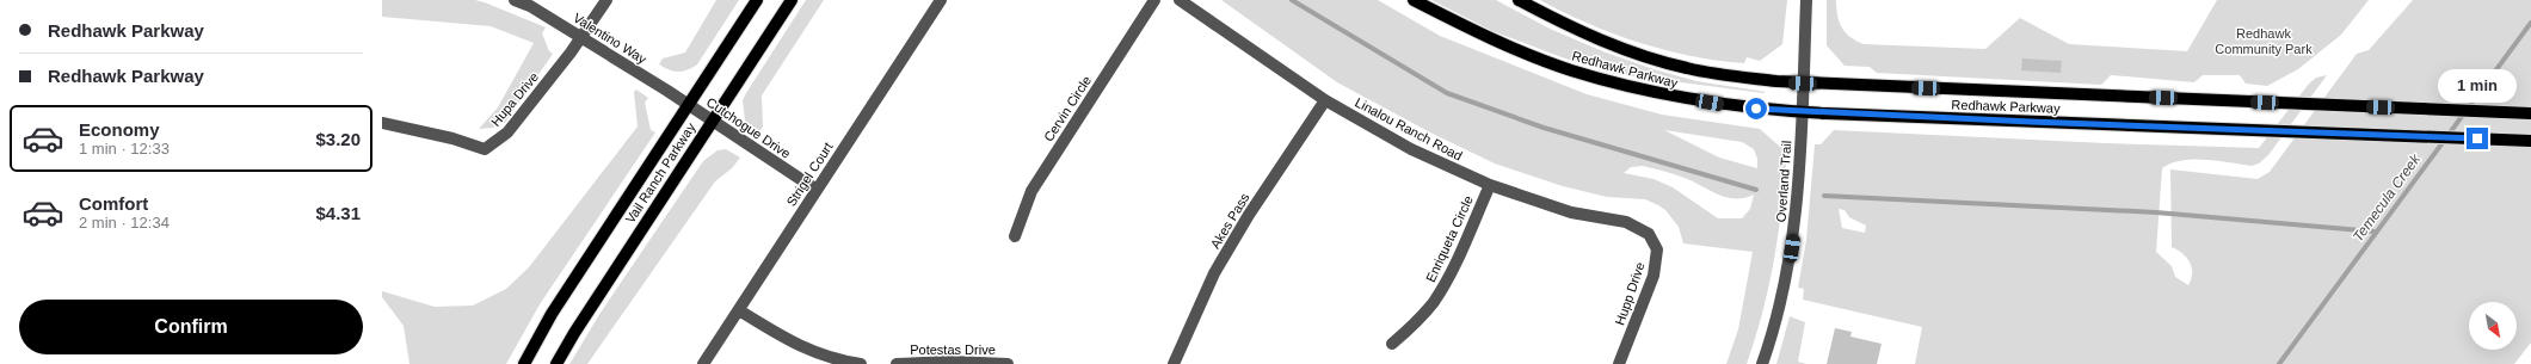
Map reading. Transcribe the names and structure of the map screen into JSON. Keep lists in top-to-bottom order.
{
  "streets": {
    "main road": ["Redhawk Parkway", "Vail Ranch Parkway"],
    "street": [
      "Valentino Way",
      "Hupa Drive",
      "Cervin Circle",
      "Cutchogue Drive",
      "Linalou Ranch Road",
      "Strigel Court",
      "Overland Trail",
      "Akes Pass",
      "Enriqueta Circle",
      "Hupp Drive",
      "Potestas Drive"
    ]
  },
  "crossings": [
    ["Valentino Way", "Hupa Drive"],
    ["Valentino Way", "Cutchogue Drive"],
    ["Valentino Way", "Vail Ranch Parkway"],
    ["Redhawk Parkway", "Overland Trail"],
    ["Cutchogue Drive", "Vail Ranch Parkway"],
    ["Cutchogue Drive", "Strigel Court"],
    ["Linalou Ranch Road", "Akes Pass"],
    ["Linalou Ranch Road", "Enriqueta Circle"],
    ["Linalou Ranch Road", "Hupp Drive"]
  ],
  "water": ["Temecula Creek"],
  "parks": ["Redhawk Community Park"],
  "north": "bottom right",
  "page": {
    "banner": ["Redhawk Parkway", "Redhawk Parkway"],
    "bubble": "1 min",
    "list": [
      {
        "name": "Economy",
        "note": "1 min · 12:33",
        "value": "$3.20"
      },
      {
        "name": "Comfort",
        "note": "2 min · 12:34",
        "value": "$4.31"
      }
    ],
    "buttons": "Confirm"
  }
}
